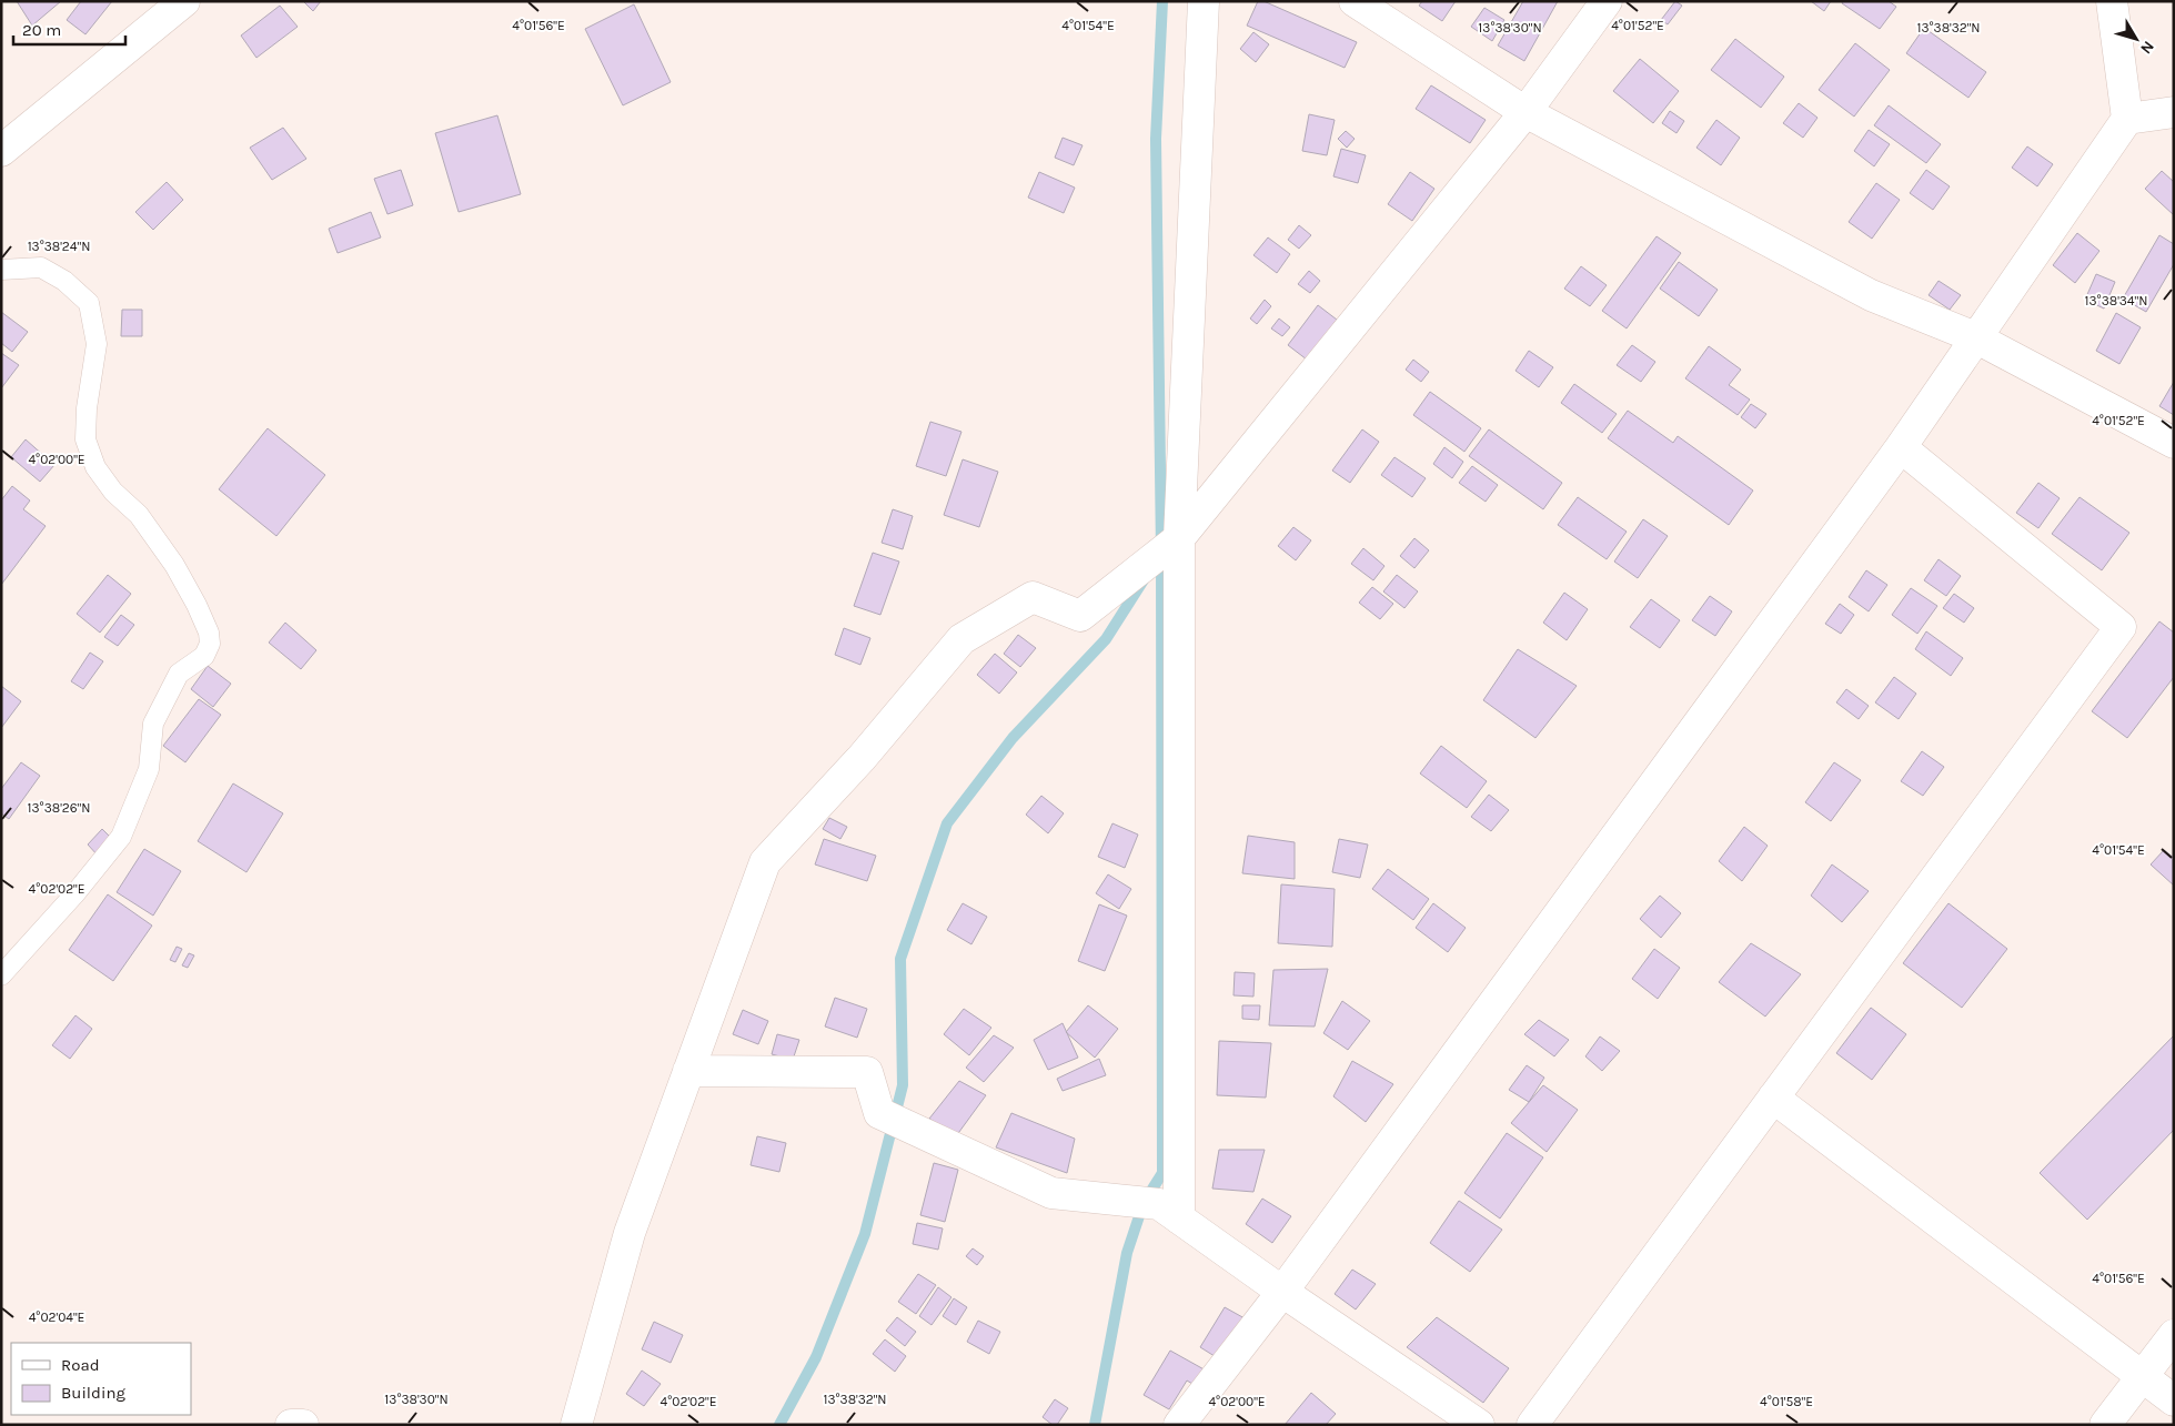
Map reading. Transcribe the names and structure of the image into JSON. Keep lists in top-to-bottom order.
{
  "legend": ["Road", "Building"],
  "scale_bar": "20 m",
  "north": "bottom right",
  "coordinates": [
    "4°01'56\"E",
    "4°01'54\"E",
    "4°01'52\"E",
    "13°38'30\"N",
    "13°38'32\"N",
    "13°38'24\"N",
    "13°38'34\"N",
    "4°02'00\"E",
    "13°38'26\"N",
    "4°02'02\"E",
    "4°02'04\"E",
    "4°01'58\"E"
  ]
}
